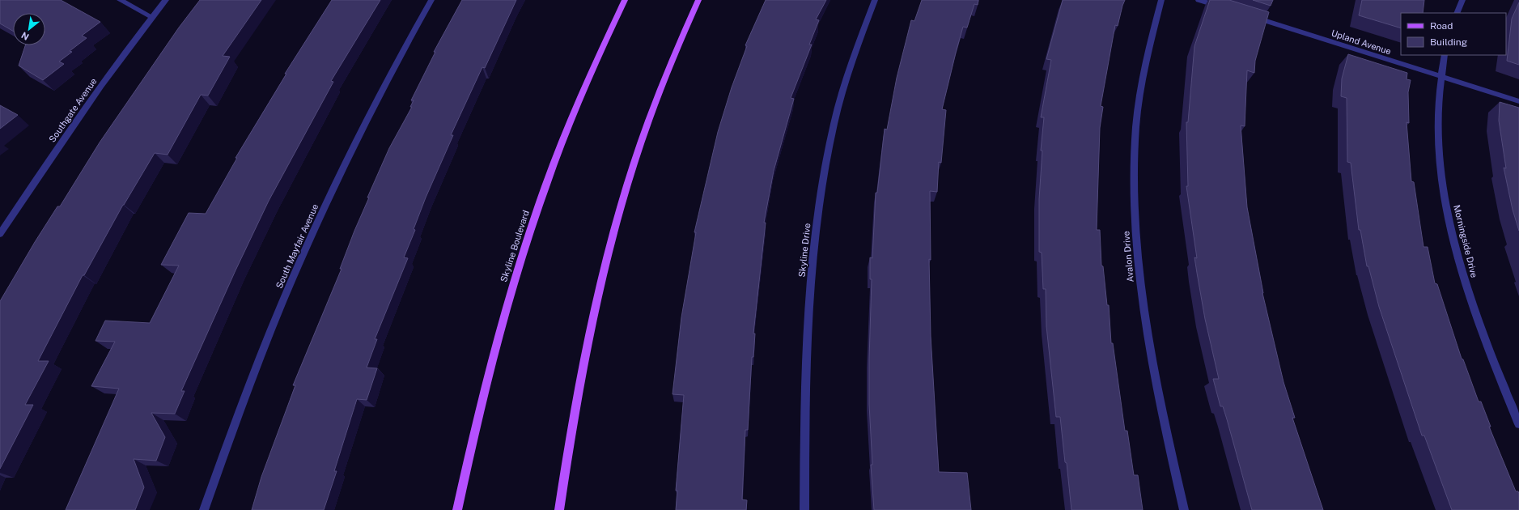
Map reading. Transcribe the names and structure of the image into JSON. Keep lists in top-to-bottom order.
{
  "streets": {
    "main road": ["Skyline Boulevard"],
    "street": [
      "Upland Avenue",
      "Southgate Avenue",
      "Morningside Drive",
      "South Mayfair Avenue",
      "Skyline Drive",
      "Avalon Drive"
    ]
  },
  "crossings": [
    ["Upland Avenue", "Morningside Drive"]
  ],
  "legend": ["Road", "Building"],
  "north": "bottom left"
}
